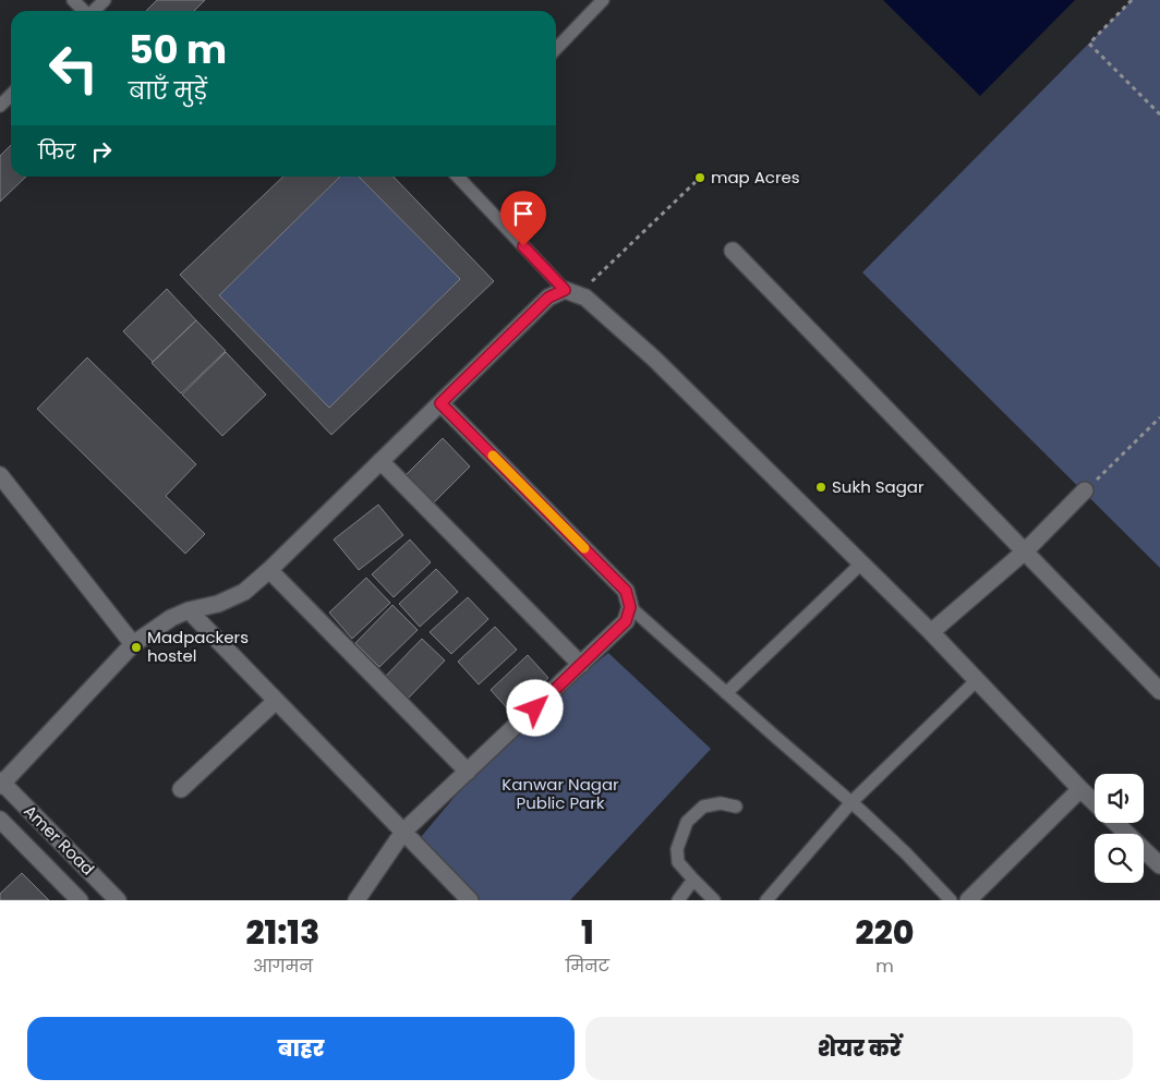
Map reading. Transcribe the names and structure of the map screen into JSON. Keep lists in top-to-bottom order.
{
  "streets": {
    "street": ["Amer Road"]
  },
  "parks": ["Kanwar Nagar Public Park"],
  "places": ["map Acres", "Sukh Sagar", "Madpackers hostel"],
  "page": {
    "turn": ["50 m", "बाएँ मुड़ें"],
    "then": "फिर",
    "eta": [
      "21:13",
      "आगमन",
      "1",
      "मिनट",
      "220",
      "m"
    ],
    "buttons": ["बाहर", "शेयर करें"]
  }
}
